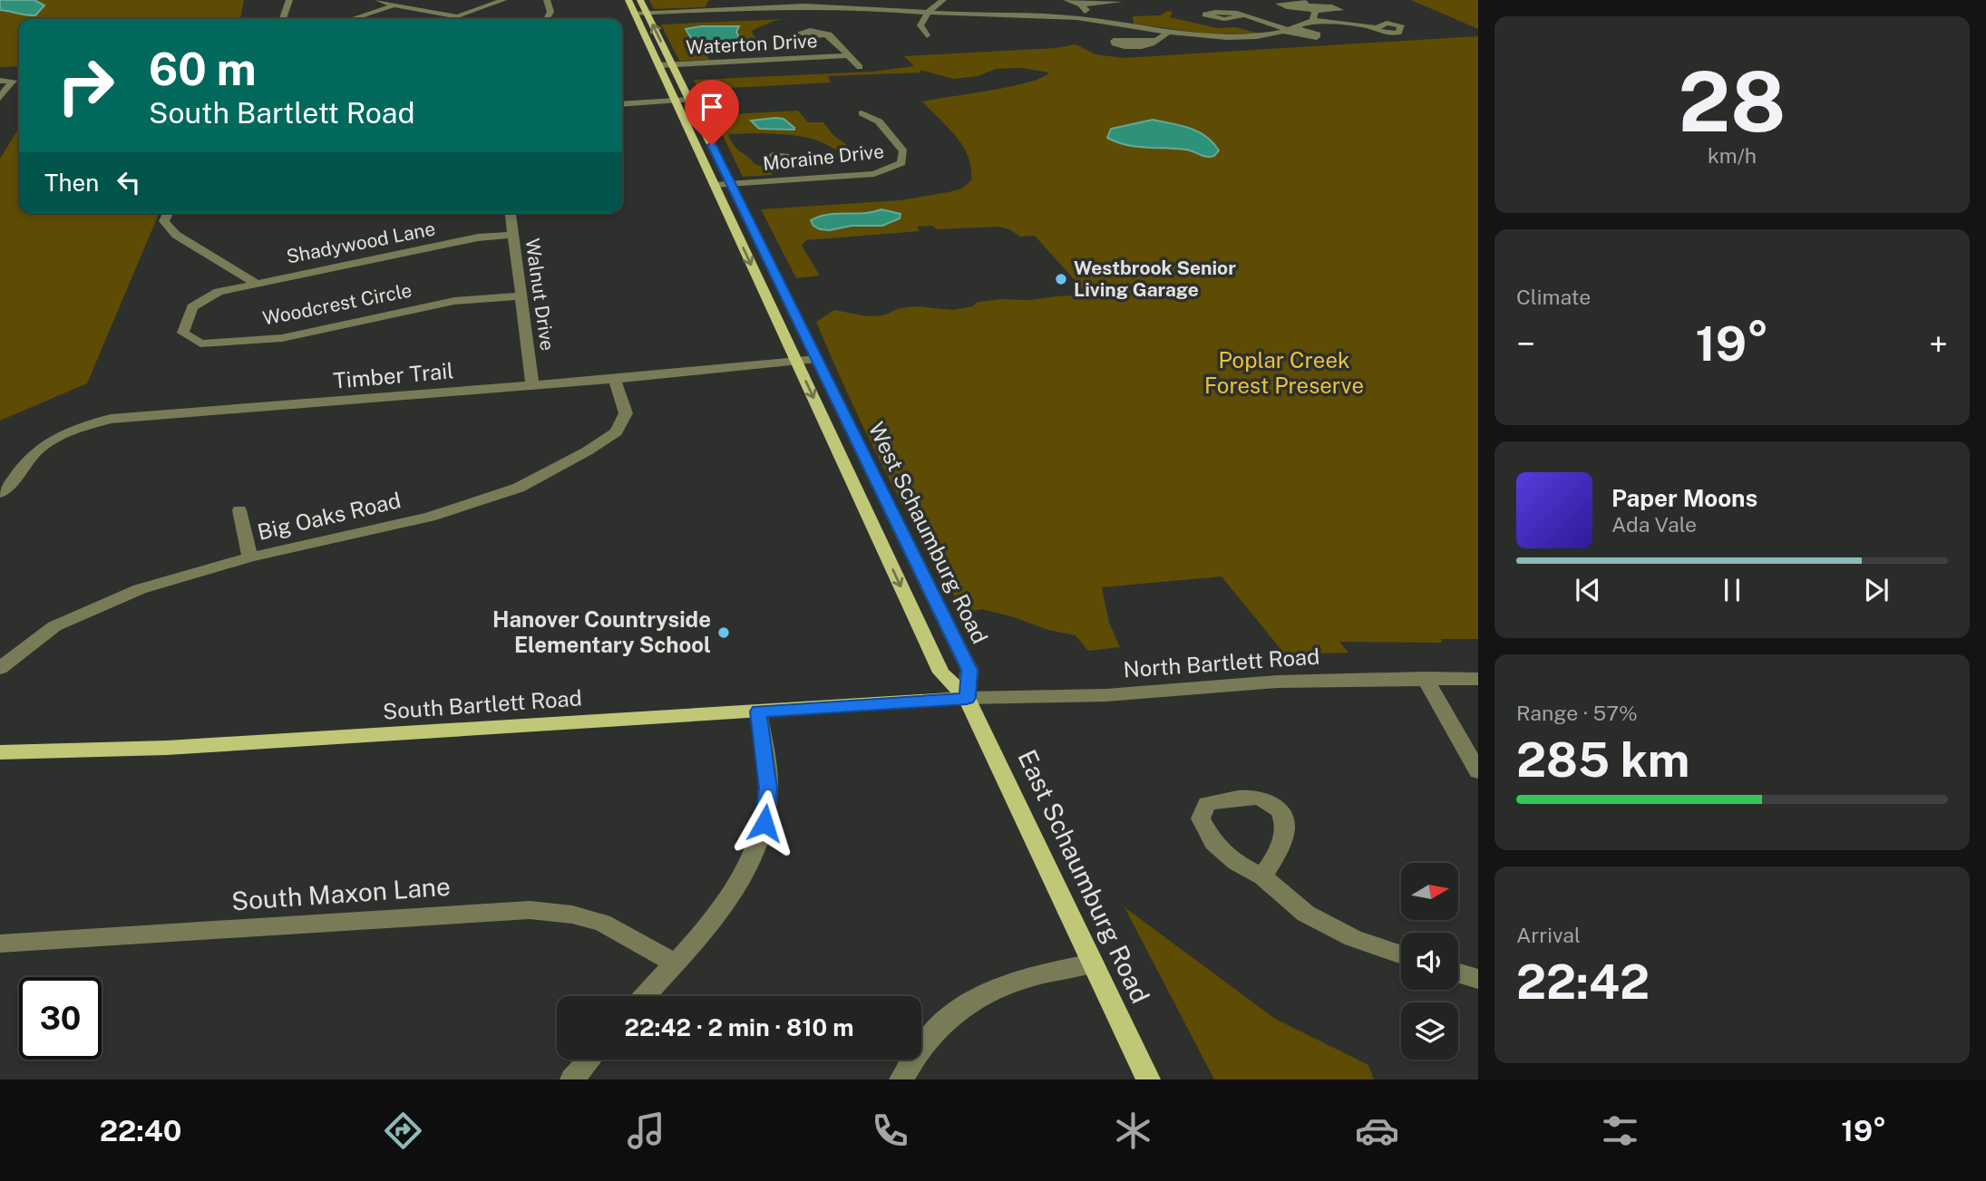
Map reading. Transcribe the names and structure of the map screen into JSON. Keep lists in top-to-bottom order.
{
  "streets": {
    "main road": ["West Schaumburg Road", "South Bartlett Road", "East Schaumburg Road"],
    "street": [
      "Waterton Drive",
      "Moraine Drive",
      "Shadywood Lane",
      "Walnut Drive",
      "Woodcrest Circle",
      "Timber Trail",
      "Big Oaks Road",
      "North Bartlett Road",
      "South Maxon Lane"
    ]
  },
  "crossings": [
    ["Waterton Drive", "West Schaumburg Road"],
    ["Moraine Drive", "West Schaumburg Road"],
    ["Shadywood Lane", "Walnut Drive"],
    ["Shadywood Lane", "Woodcrest Circle"],
    ["Walnut Drive", "Woodcrest Circle"],
    ["Walnut Drive", "Timber Trail"],
    ["Timber Trail", "Big Oaks Road"],
    ["Timber Trail", "West Schaumburg Road"],
    ["West Schaumburg Road", "North Bartlett Road"],
    ["West Schaumburg Road", "South Bartlett Road"],
    ["West Schaumburg Road", "East Schaumburg Road"],
    ["North Bartlett Road", "South Bartlett Road"],
    ["North Bartlett Road", "East Schaumburg Road"],
    ["South Bartlett Road", "East Schaumburg Road"]
  ],
  "parks": ["Poplar Creek Forest Preserve"],
  "places": ["Westbrook Senior Living Garage", "Hanover Countryside Elementary School"],
  "north": "right",
  "page": {
    "tile": [
      ["28", "km/h"],
      "Climate",
      ["Range · 57%", "285 km"],
      ["Arrival", "22:42"]
    ],
    "turn": ["60 m", "South Bartlett Road"],
    "then": "Then",
    "heat": ["−", "19°", "+"],
    "song": ["Paper Moons", "Ada Vale"],
    "limit": "30",
    "trip": "22:42 · 2 min · 810 m",
    "tabs": ["22:40", "19°"]
  }
}
